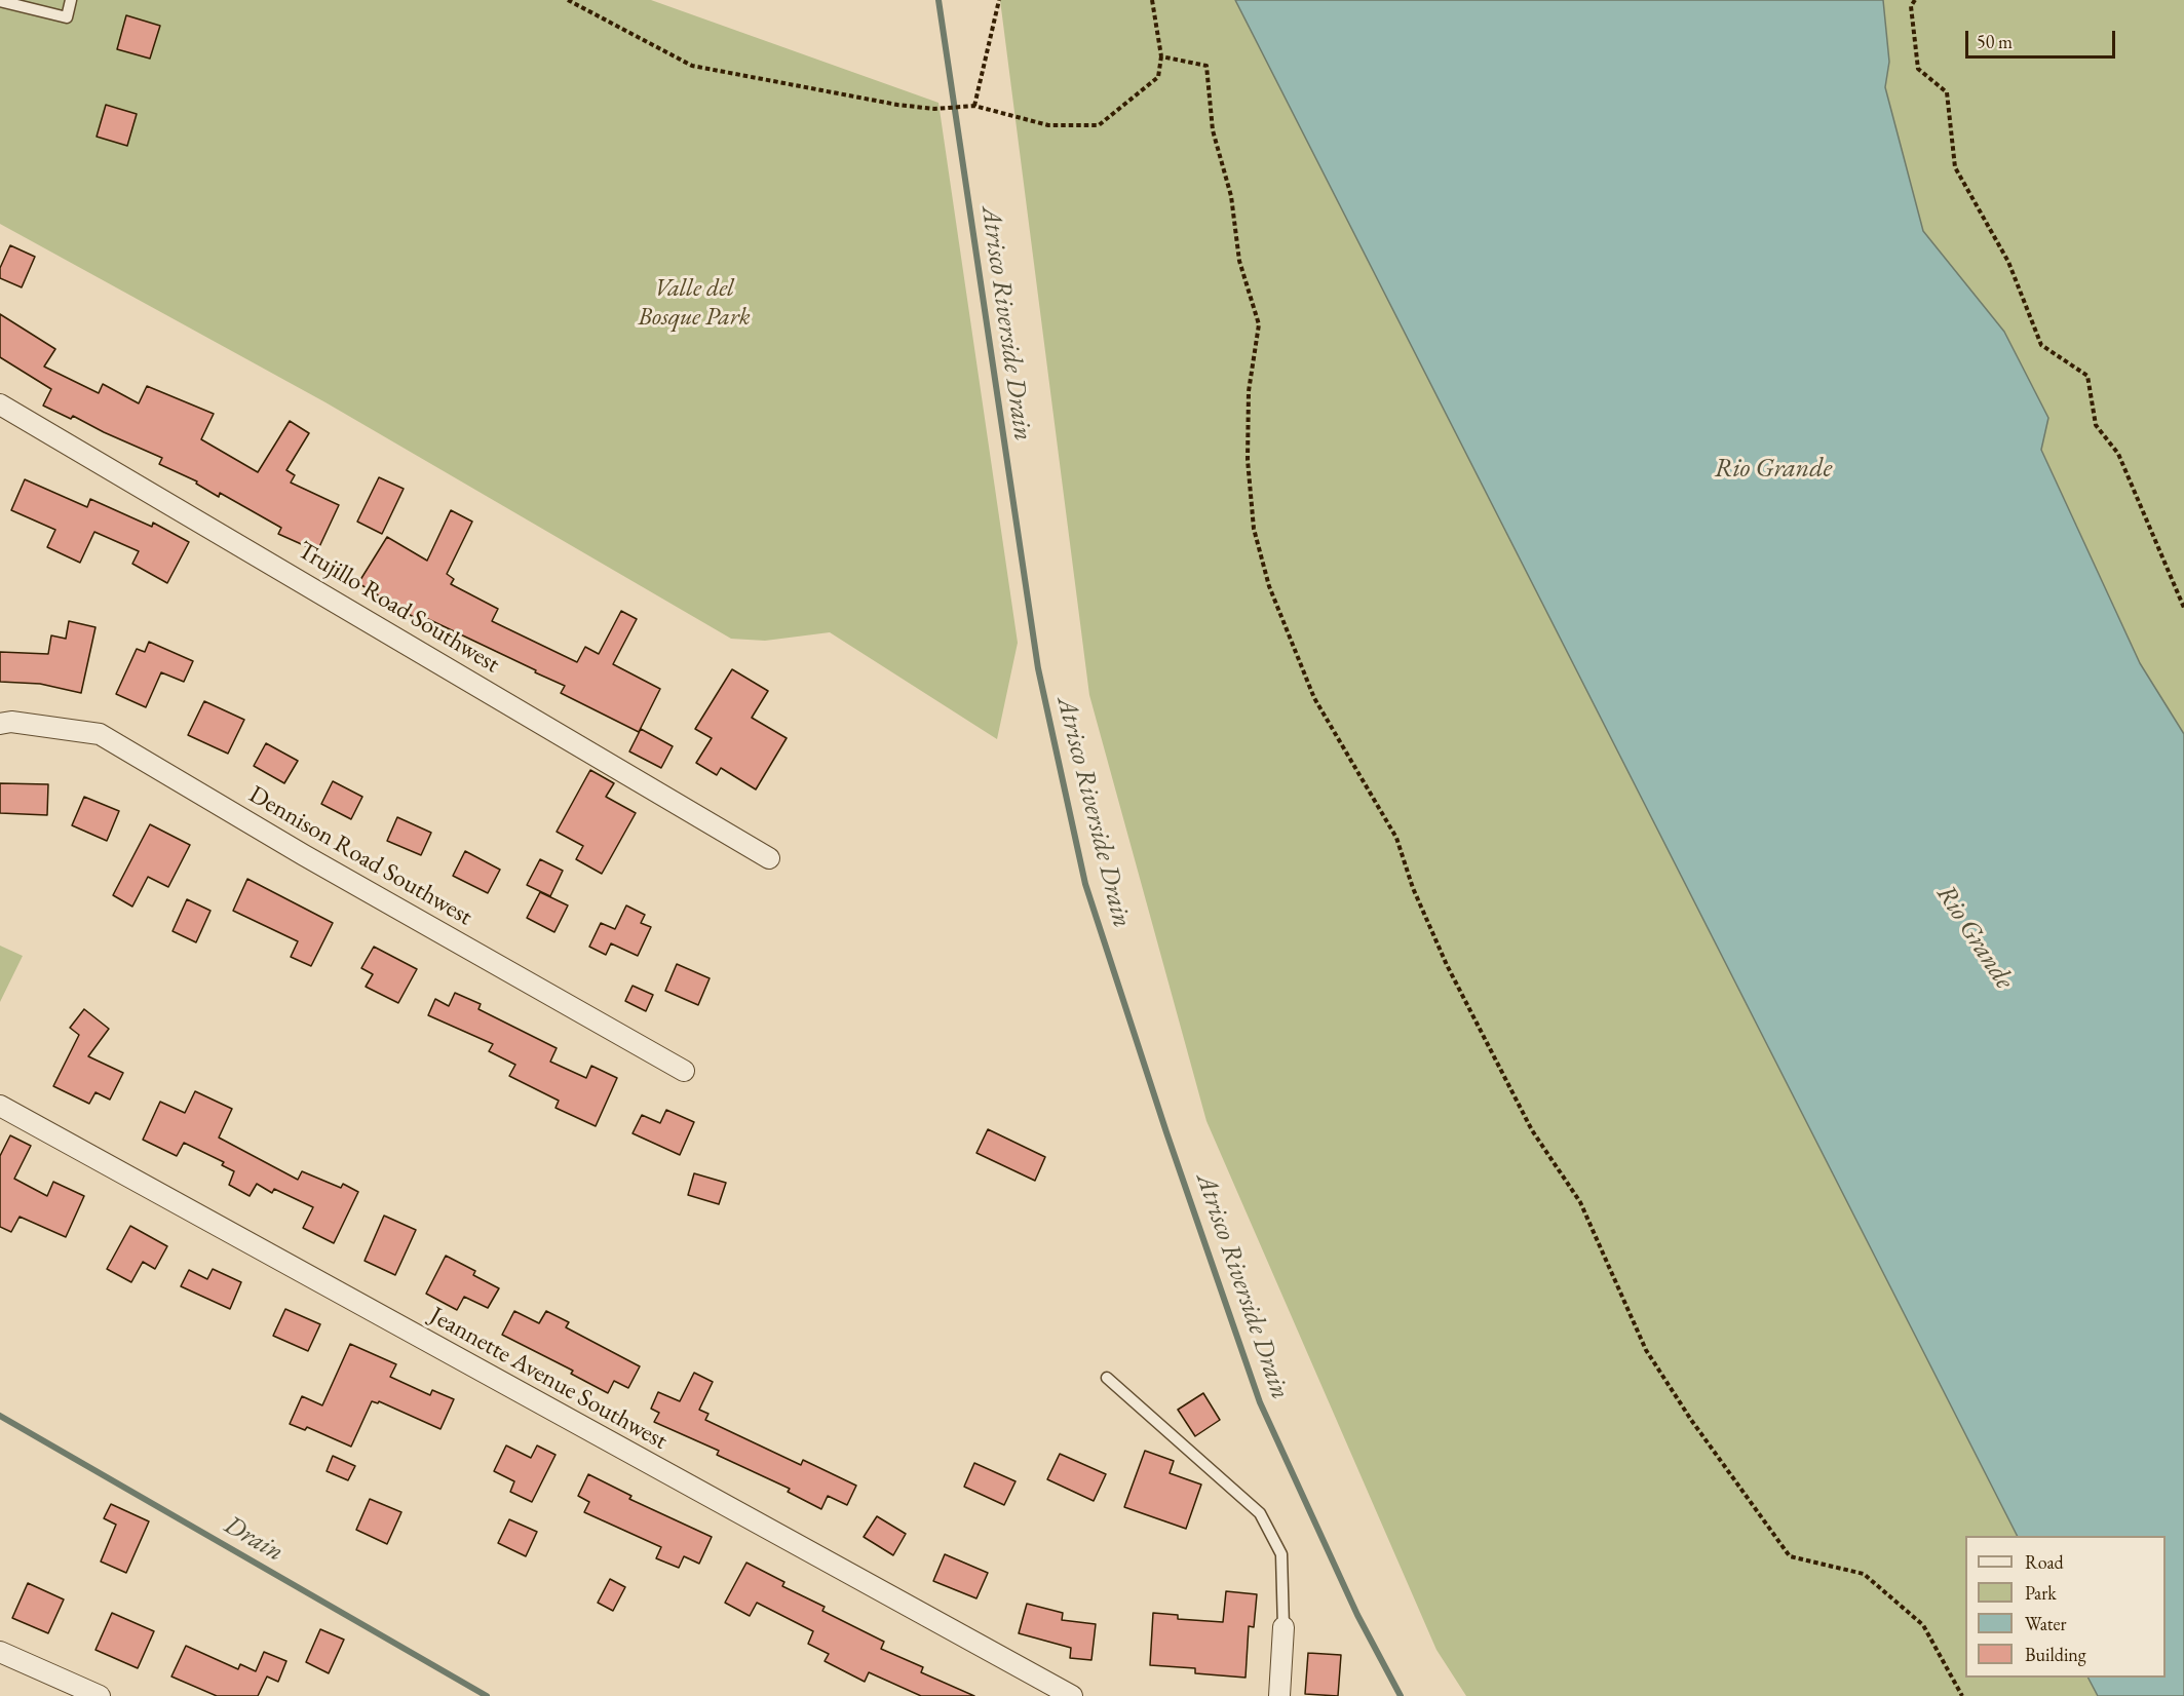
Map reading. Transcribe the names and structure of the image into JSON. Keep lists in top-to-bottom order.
{
  "streets": {
    "street": ["Trujillo Road Southwest", "Dennison Road Southwest", "Jeannette Avenue Southwest"]
  },
  "water": ["Atrisco Riverside Drain", "Rio Grande", "Drain"],
  "parks": ["Valle del Bosque Park"],
  "legend": [
    "Road",
    "Park",
    "Water",
    "Building"
  ],
  "scale_bar": "50 m"
}
